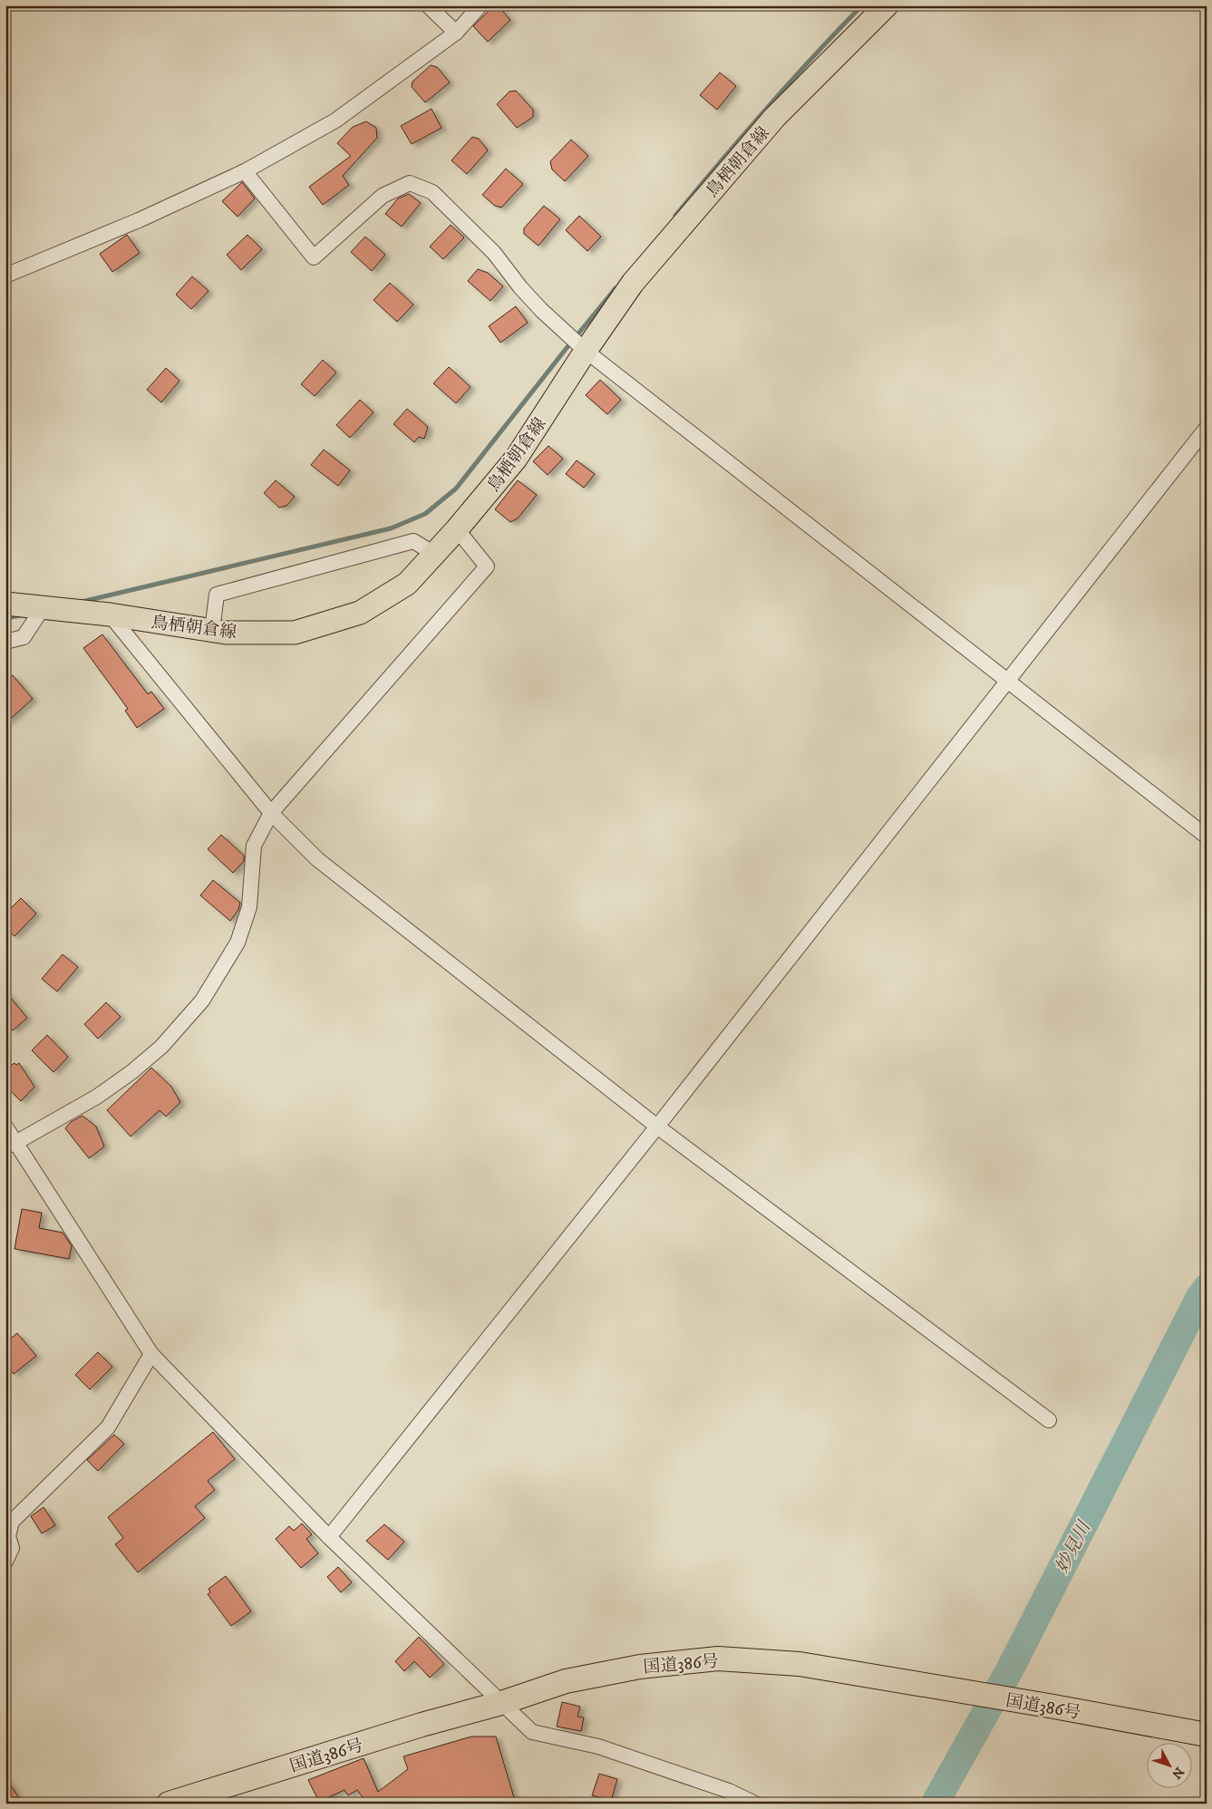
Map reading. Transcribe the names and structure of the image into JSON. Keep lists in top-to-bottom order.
{
  "streets": {
    "highway": ["国道386号"],
    "main road": ["鳥栖朝倉線"]
  },
  "water": ["妙見川"],
  "north": "bottom right"
}
